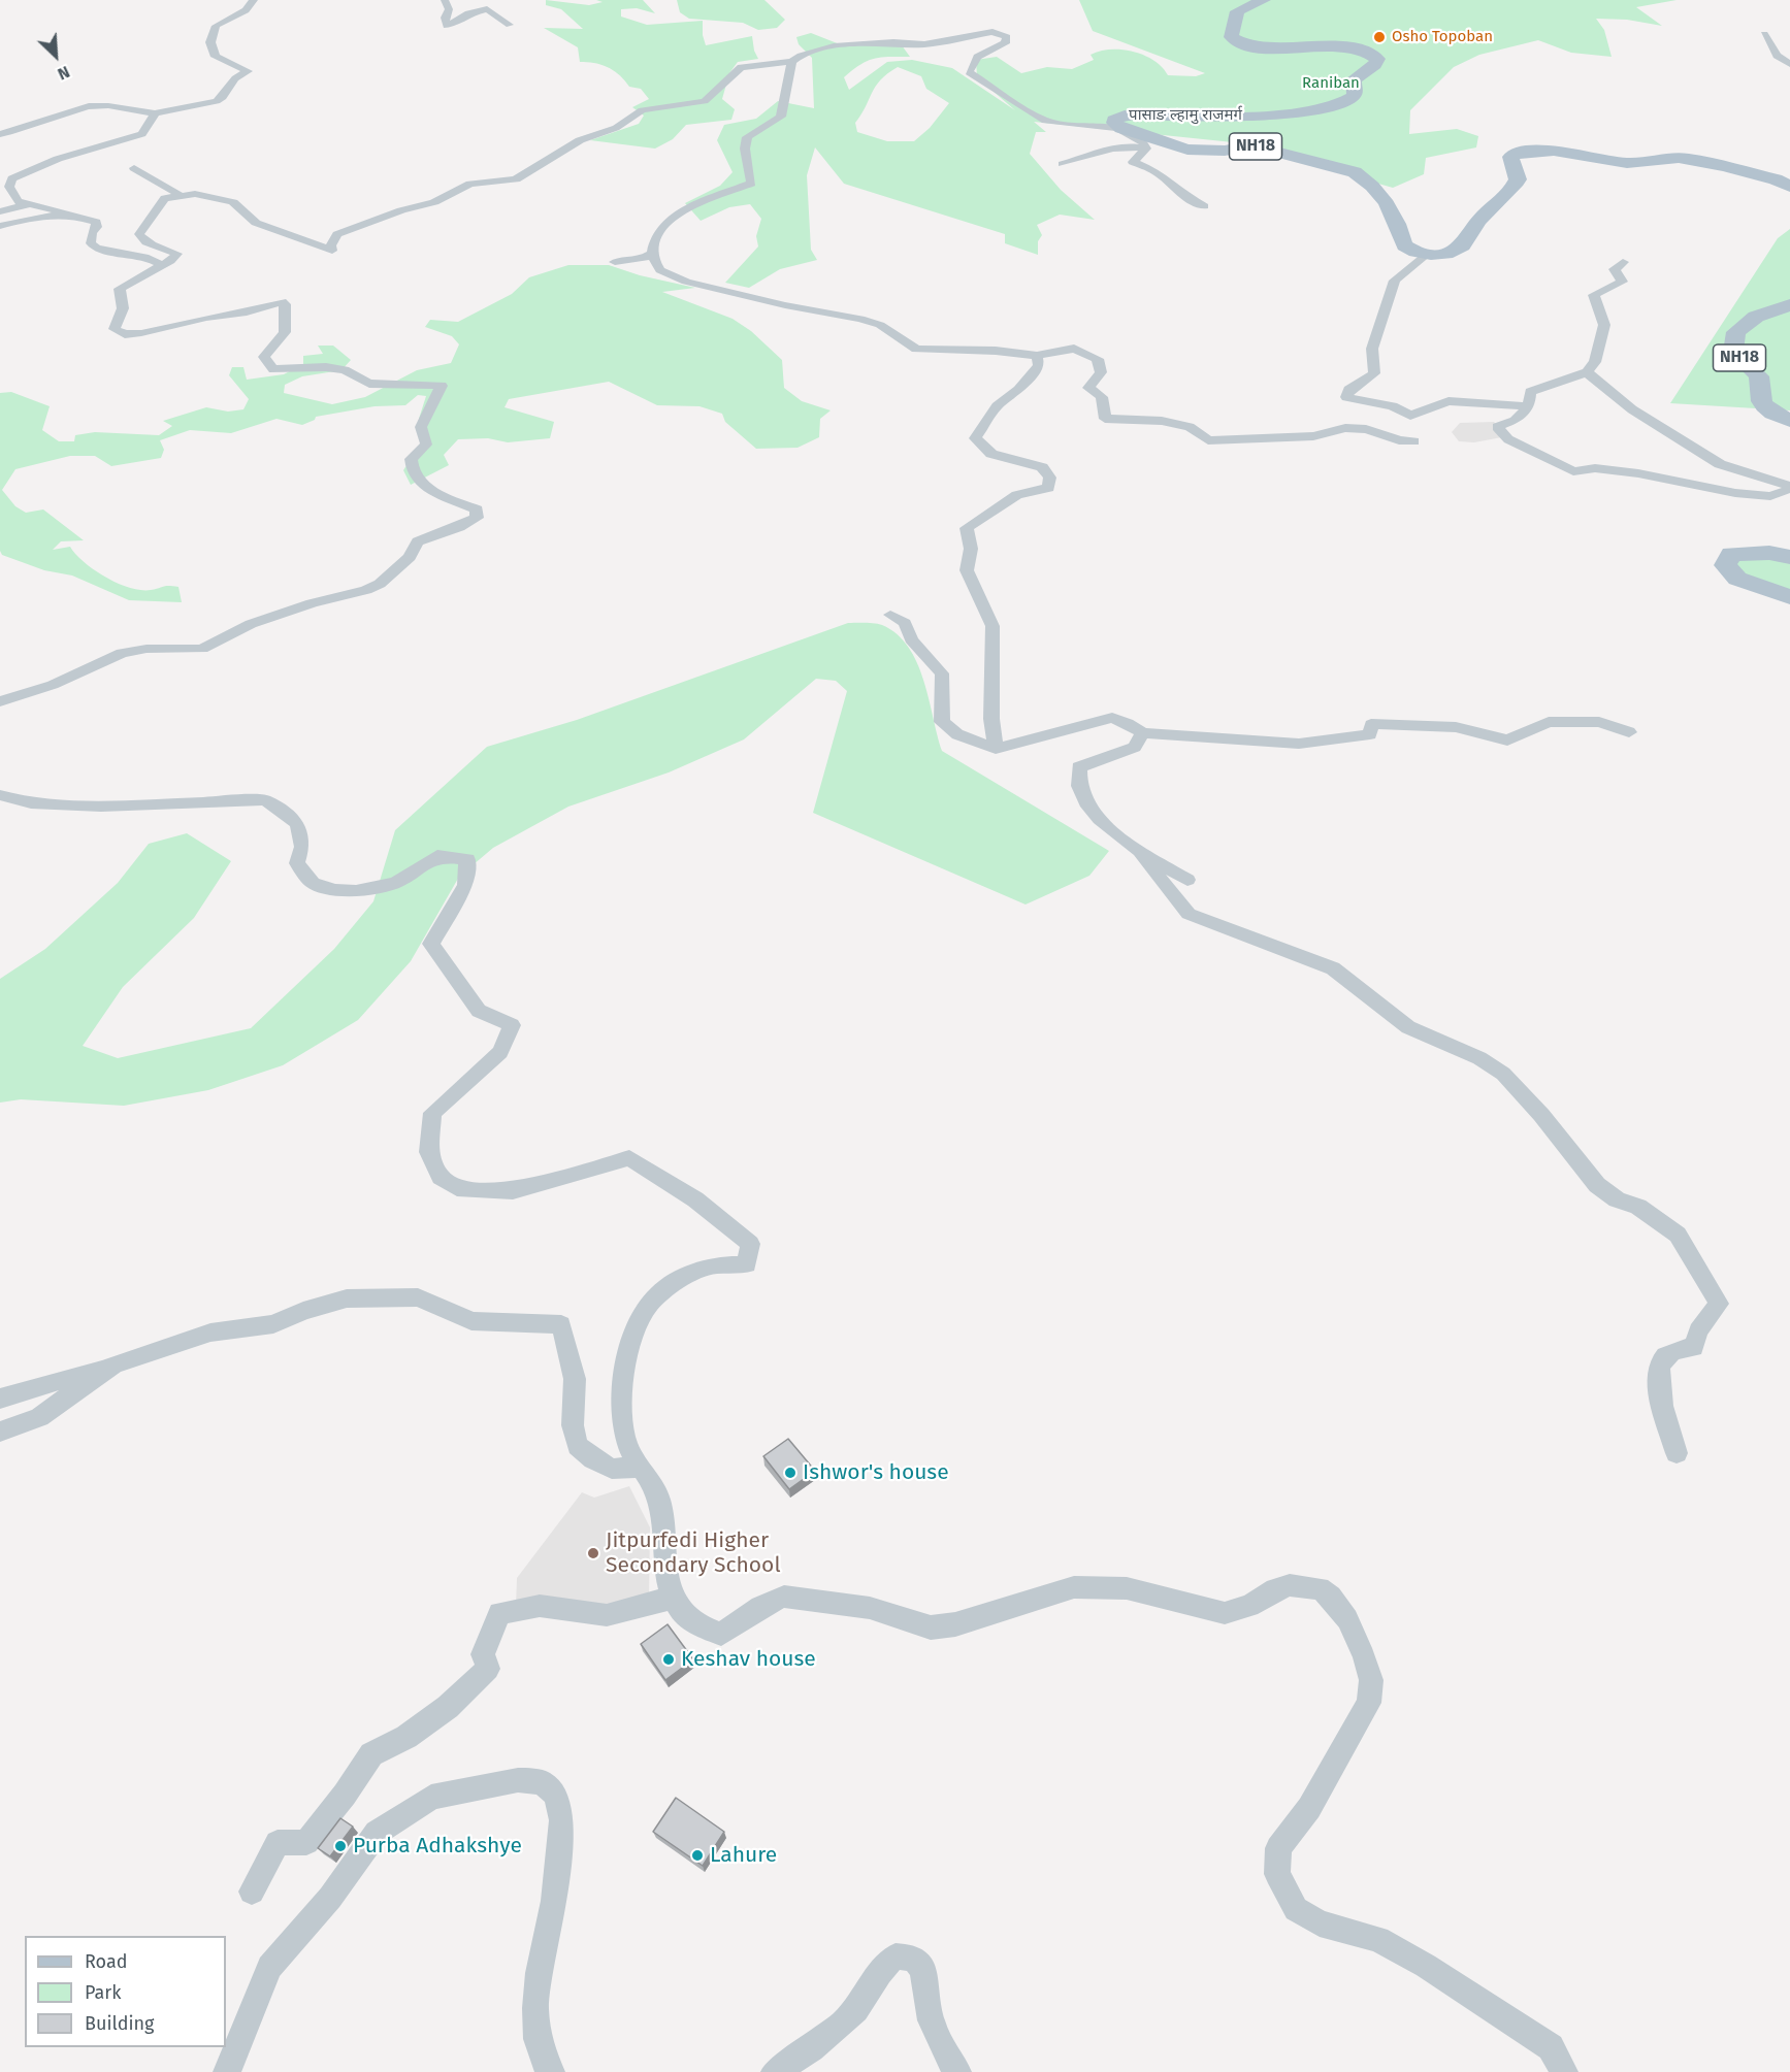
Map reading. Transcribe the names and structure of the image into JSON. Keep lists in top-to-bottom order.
{
  "streets": {
    "main road": ["पासाङ ल्हामु राजमर्ग", "NH18"]
  },
  "parks": ["Raniban"],
  "places": [
    "Osho Topoban",
    "Ishwor's house",
    "Jitpurfedi Higher Secondary School",
    "Keshav house",
    "Purba Adhakshye",
    "Lahure"
  ],
  "legend": ["Road", "Park", "Building"],
  "north": "bottom right"
}
